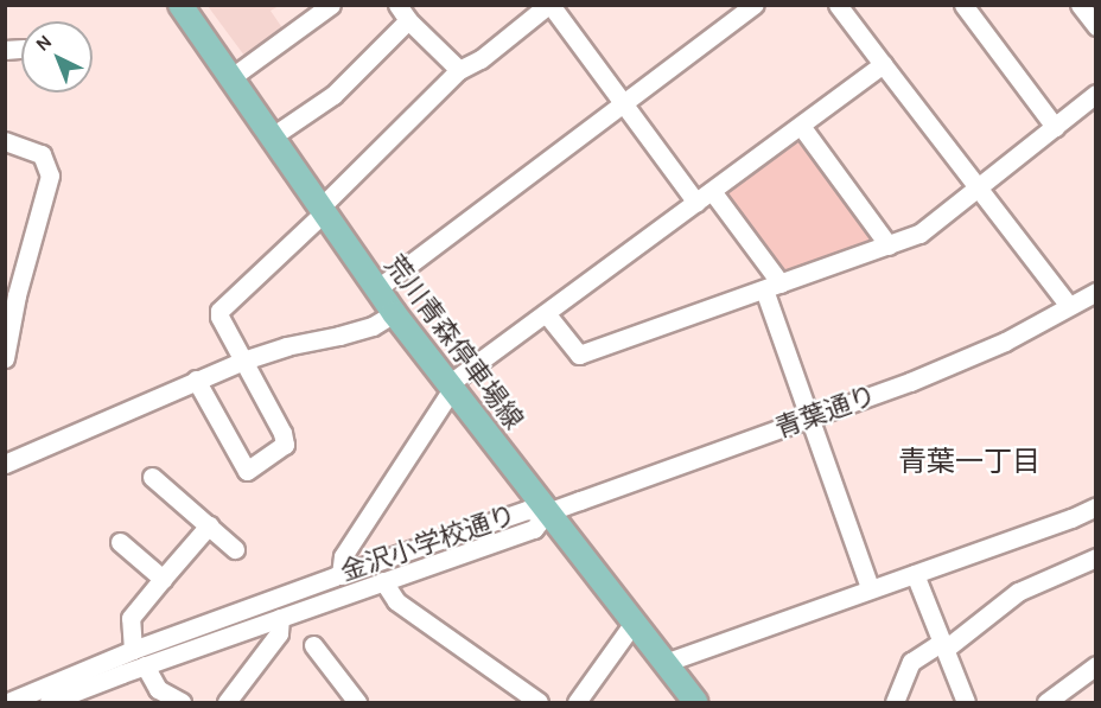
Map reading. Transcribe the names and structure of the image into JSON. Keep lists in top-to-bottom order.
{
  "streets": {
    "main road": ["荒川青森停車場線"],
    "street": ["青葉通り", "金沢小学校通り"]
  },
  "crossings": [
    ["荒川青森停車場線", "青葉通り"],
    ["荒川青森停車場線", "金沢小学校通り"],
    ["青葉通り", "金沢小学校通り"]
  ],
  "districts": ["青葉一丁目"],
  "north": "top left"
}
